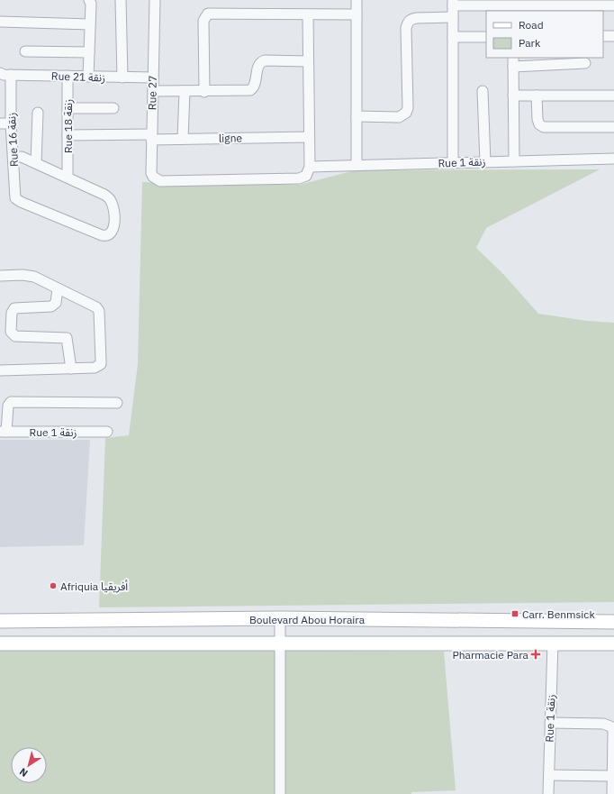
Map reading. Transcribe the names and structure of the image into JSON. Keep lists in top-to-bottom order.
{
  "streets": {
    "main road": ["Boulevard Abou Horaira"],
    "street": [
      "Rue 21 زنقة",
      "Rue 27",
      "Rue 18 زنقة",
      "ligne",
      "Rue 16 زنقة",
      "Rue 1 زنقة"
    ]
  },
  "crossings": [
    ["Rue 21 زنقة", "Rue 27"],
    ["Rue 21 زنقة", "Rue 18 زنقة"],
    ["Rue 21 زنقة", "Rue 16 زنقة"],
    ["Rue 27", "ligne"],
    ["Rue 27", "Rue 1 زنقة"],
    ["Rue 18 زنقة", "ligne"],
    ["Rue 18 زنقة", "Rue 16 زنقة"]
  ],
  "places": {
    "other": ["Afriquia أفريقيا"],
    "transit": ["Carr. Benmsick"],
    "health": ["Pharmacie Para"]
  },
  "legend": ["Road", "Park"],
  "north": "bottom left"
}
